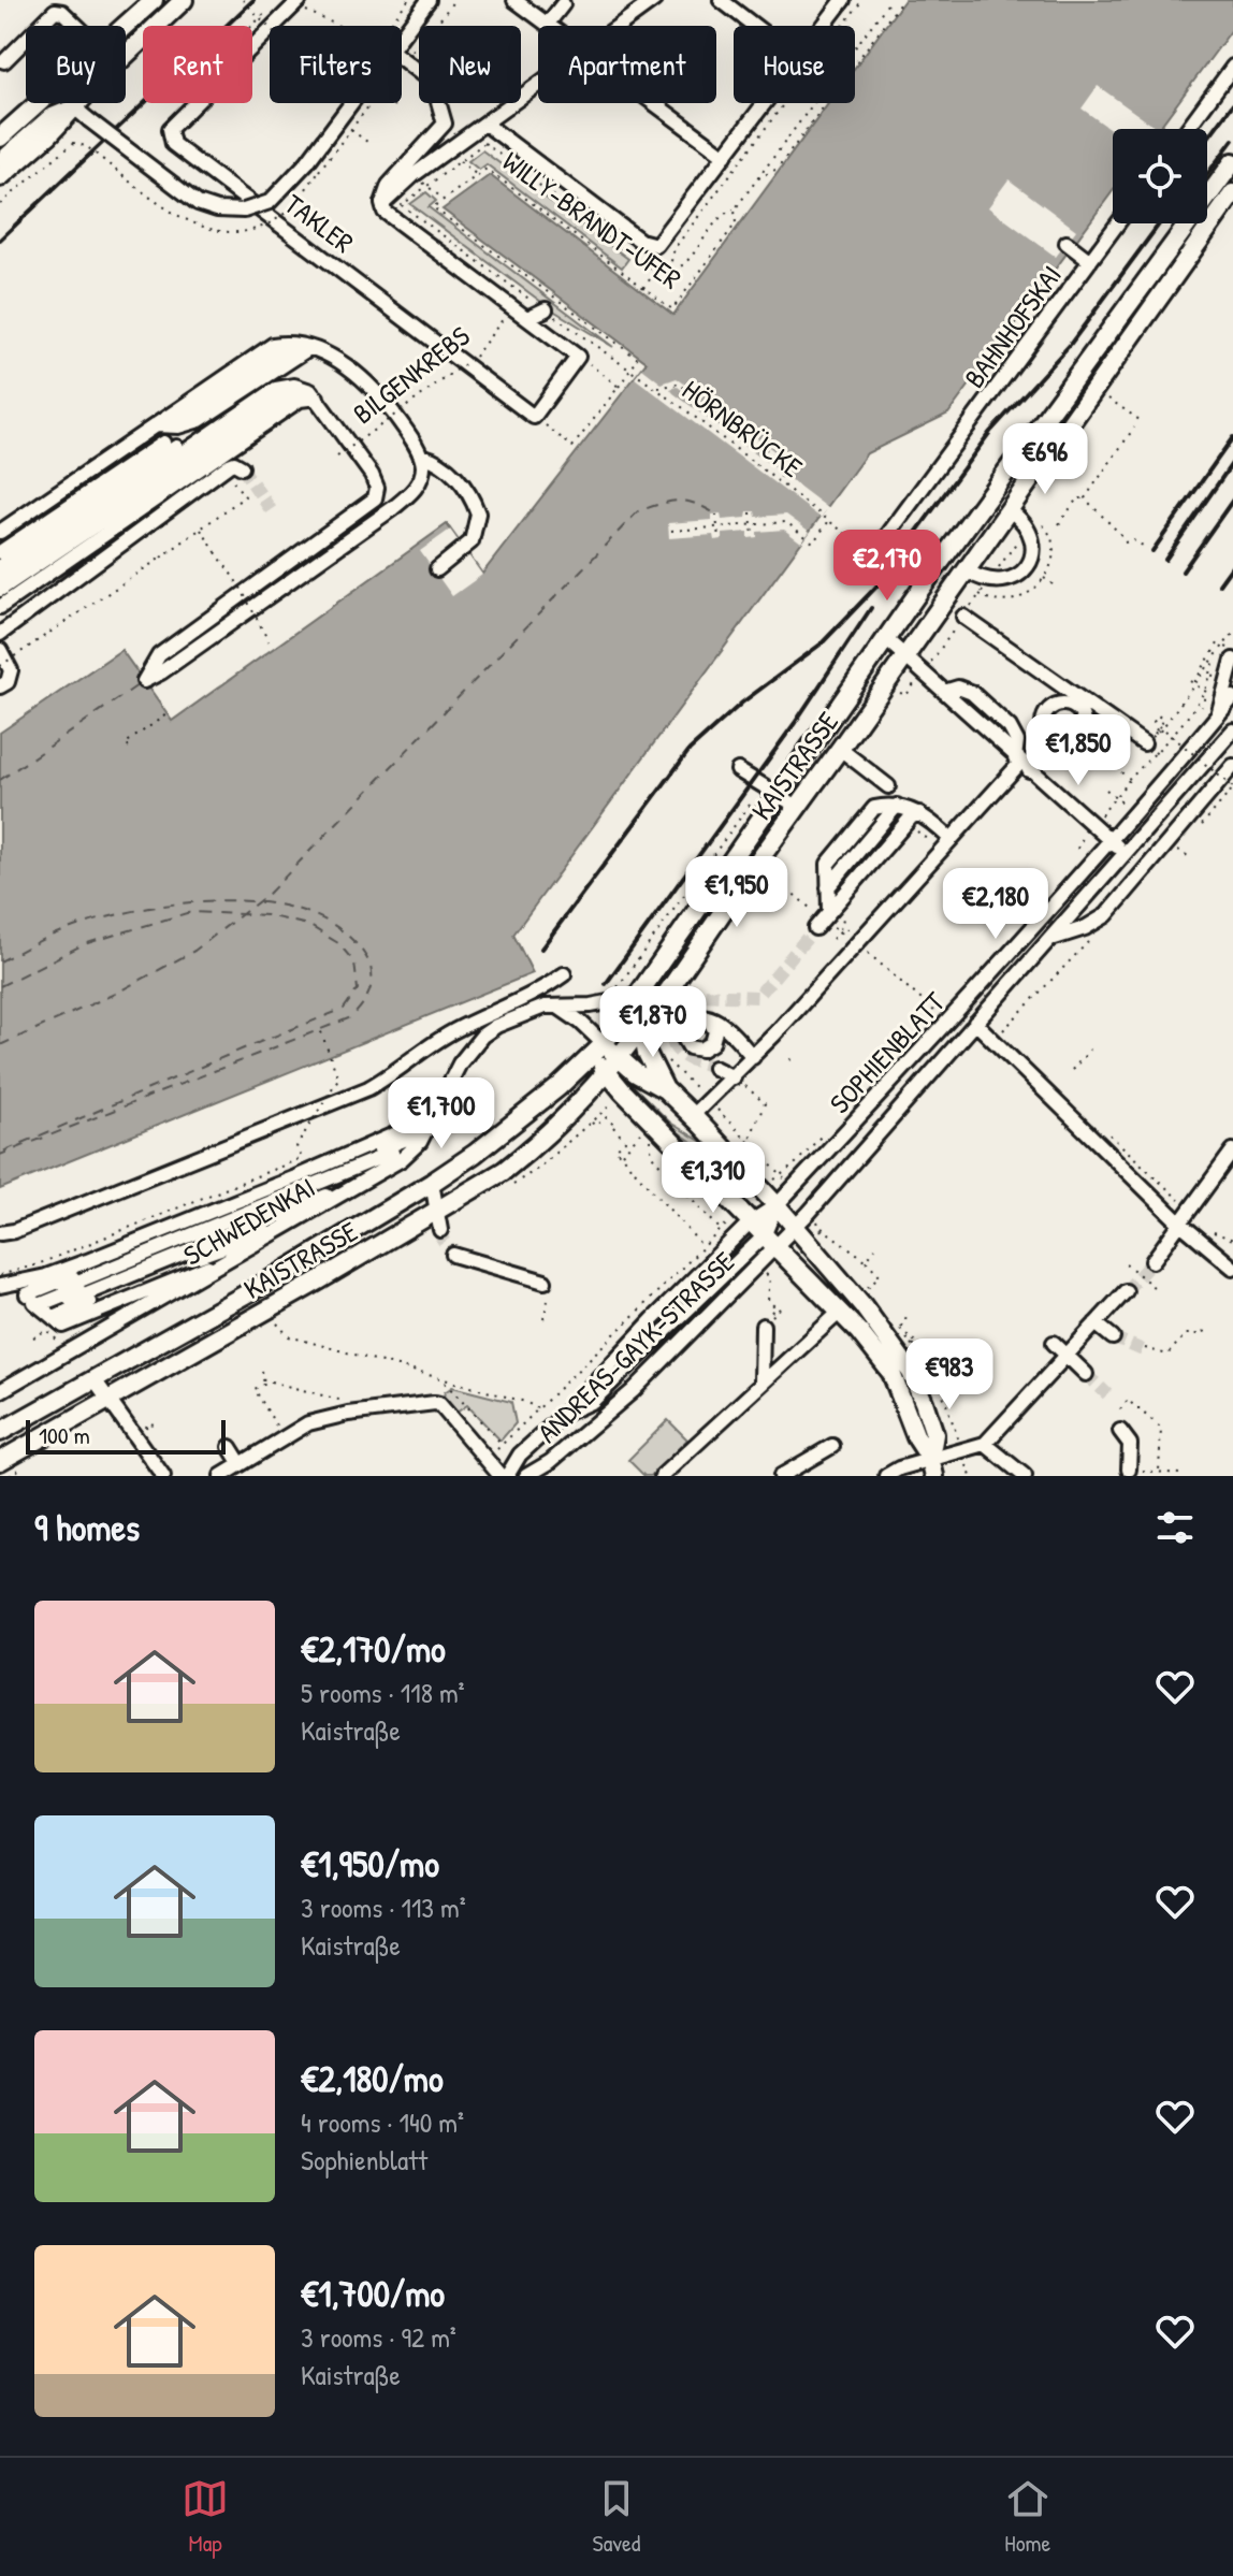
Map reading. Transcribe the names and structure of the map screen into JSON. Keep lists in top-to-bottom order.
{
  "streets": {
    "main road": ["KAISTRASSE"],
    "street": [
      "WILLY-BRANDT-UFER",
      "TAKLER",
      "BAHNHOFSKAI",
      "SOPHIENBLATT",
      "SCHWEDENKAI",
      "ANDREAS-GAYK-STRASSE"
    ],
    "path": ["BILGENKREBS", "HÖRNBRÜCKE"]
  },
  "crossings": [
    ["TAKLER", "BILGENKREBS"],
    ["BAHNHOFSKAI", "HÖRNBRÜCKE"],
    ["KAISTRASSE", "SCHWEDENKAI"],
    ["SOPHIENBLATT", "ANDREAS-GAYK-STRASSE"]
  ],
  "scale_bar": "100 m",
  "page": {
    "chip": [
      "Buy",
      "Rent",
      "Filters",
      "New",
      "Apartment",
      "House"
    ],
    "price": [
      "€696",
      "€2,170",
      "€1,850",
      "€1,950",
      "€2,180",
      "€1,870",
      "€1,700",
      "€1,310",
      "€983"
    ],
    "scale": "100 m",
    "heading": "9 homes",
    "list": [
      {
        "name": "€2,170/mo",
        "note": "5 rooms · 118 m² · Kaistraße"
      },
      {
        "name": "€1,950/mo",
        "note": "3 rooms · 113 m² · Kaistraße"
      },
      {
        "name": "€2,180/mo",
        "note": "4 rooms · 140 m² · Sophienblatt"
      },
      {
        "name": "€1,700/mo",
        "note": "3 rooms · 92 m² · Kaistraße"
      }
    ],
    "tabs": ["Map", "Saved", "Home"]
  }
}
